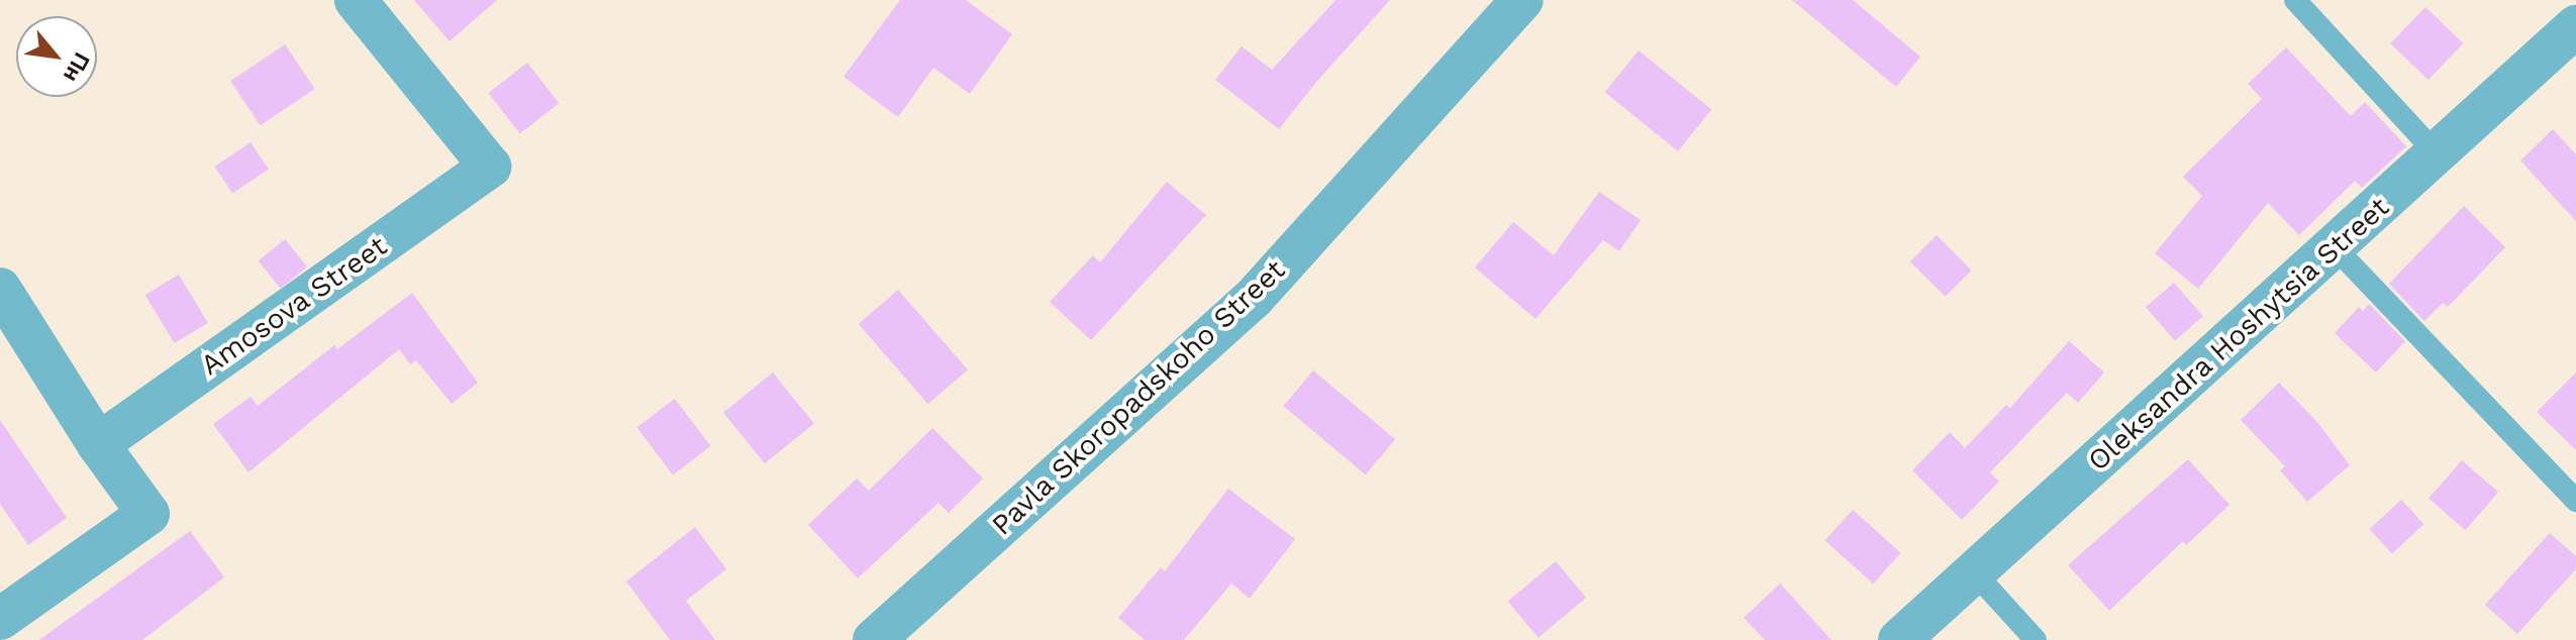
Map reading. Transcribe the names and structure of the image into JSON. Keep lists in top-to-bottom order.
{
  "streets": {
    "street": ["Amosova Street", "Oleksandra Hoshytsia Street", "Pavla Skoropadskoho Street"]
  },
  "north": "bottom right"
}
